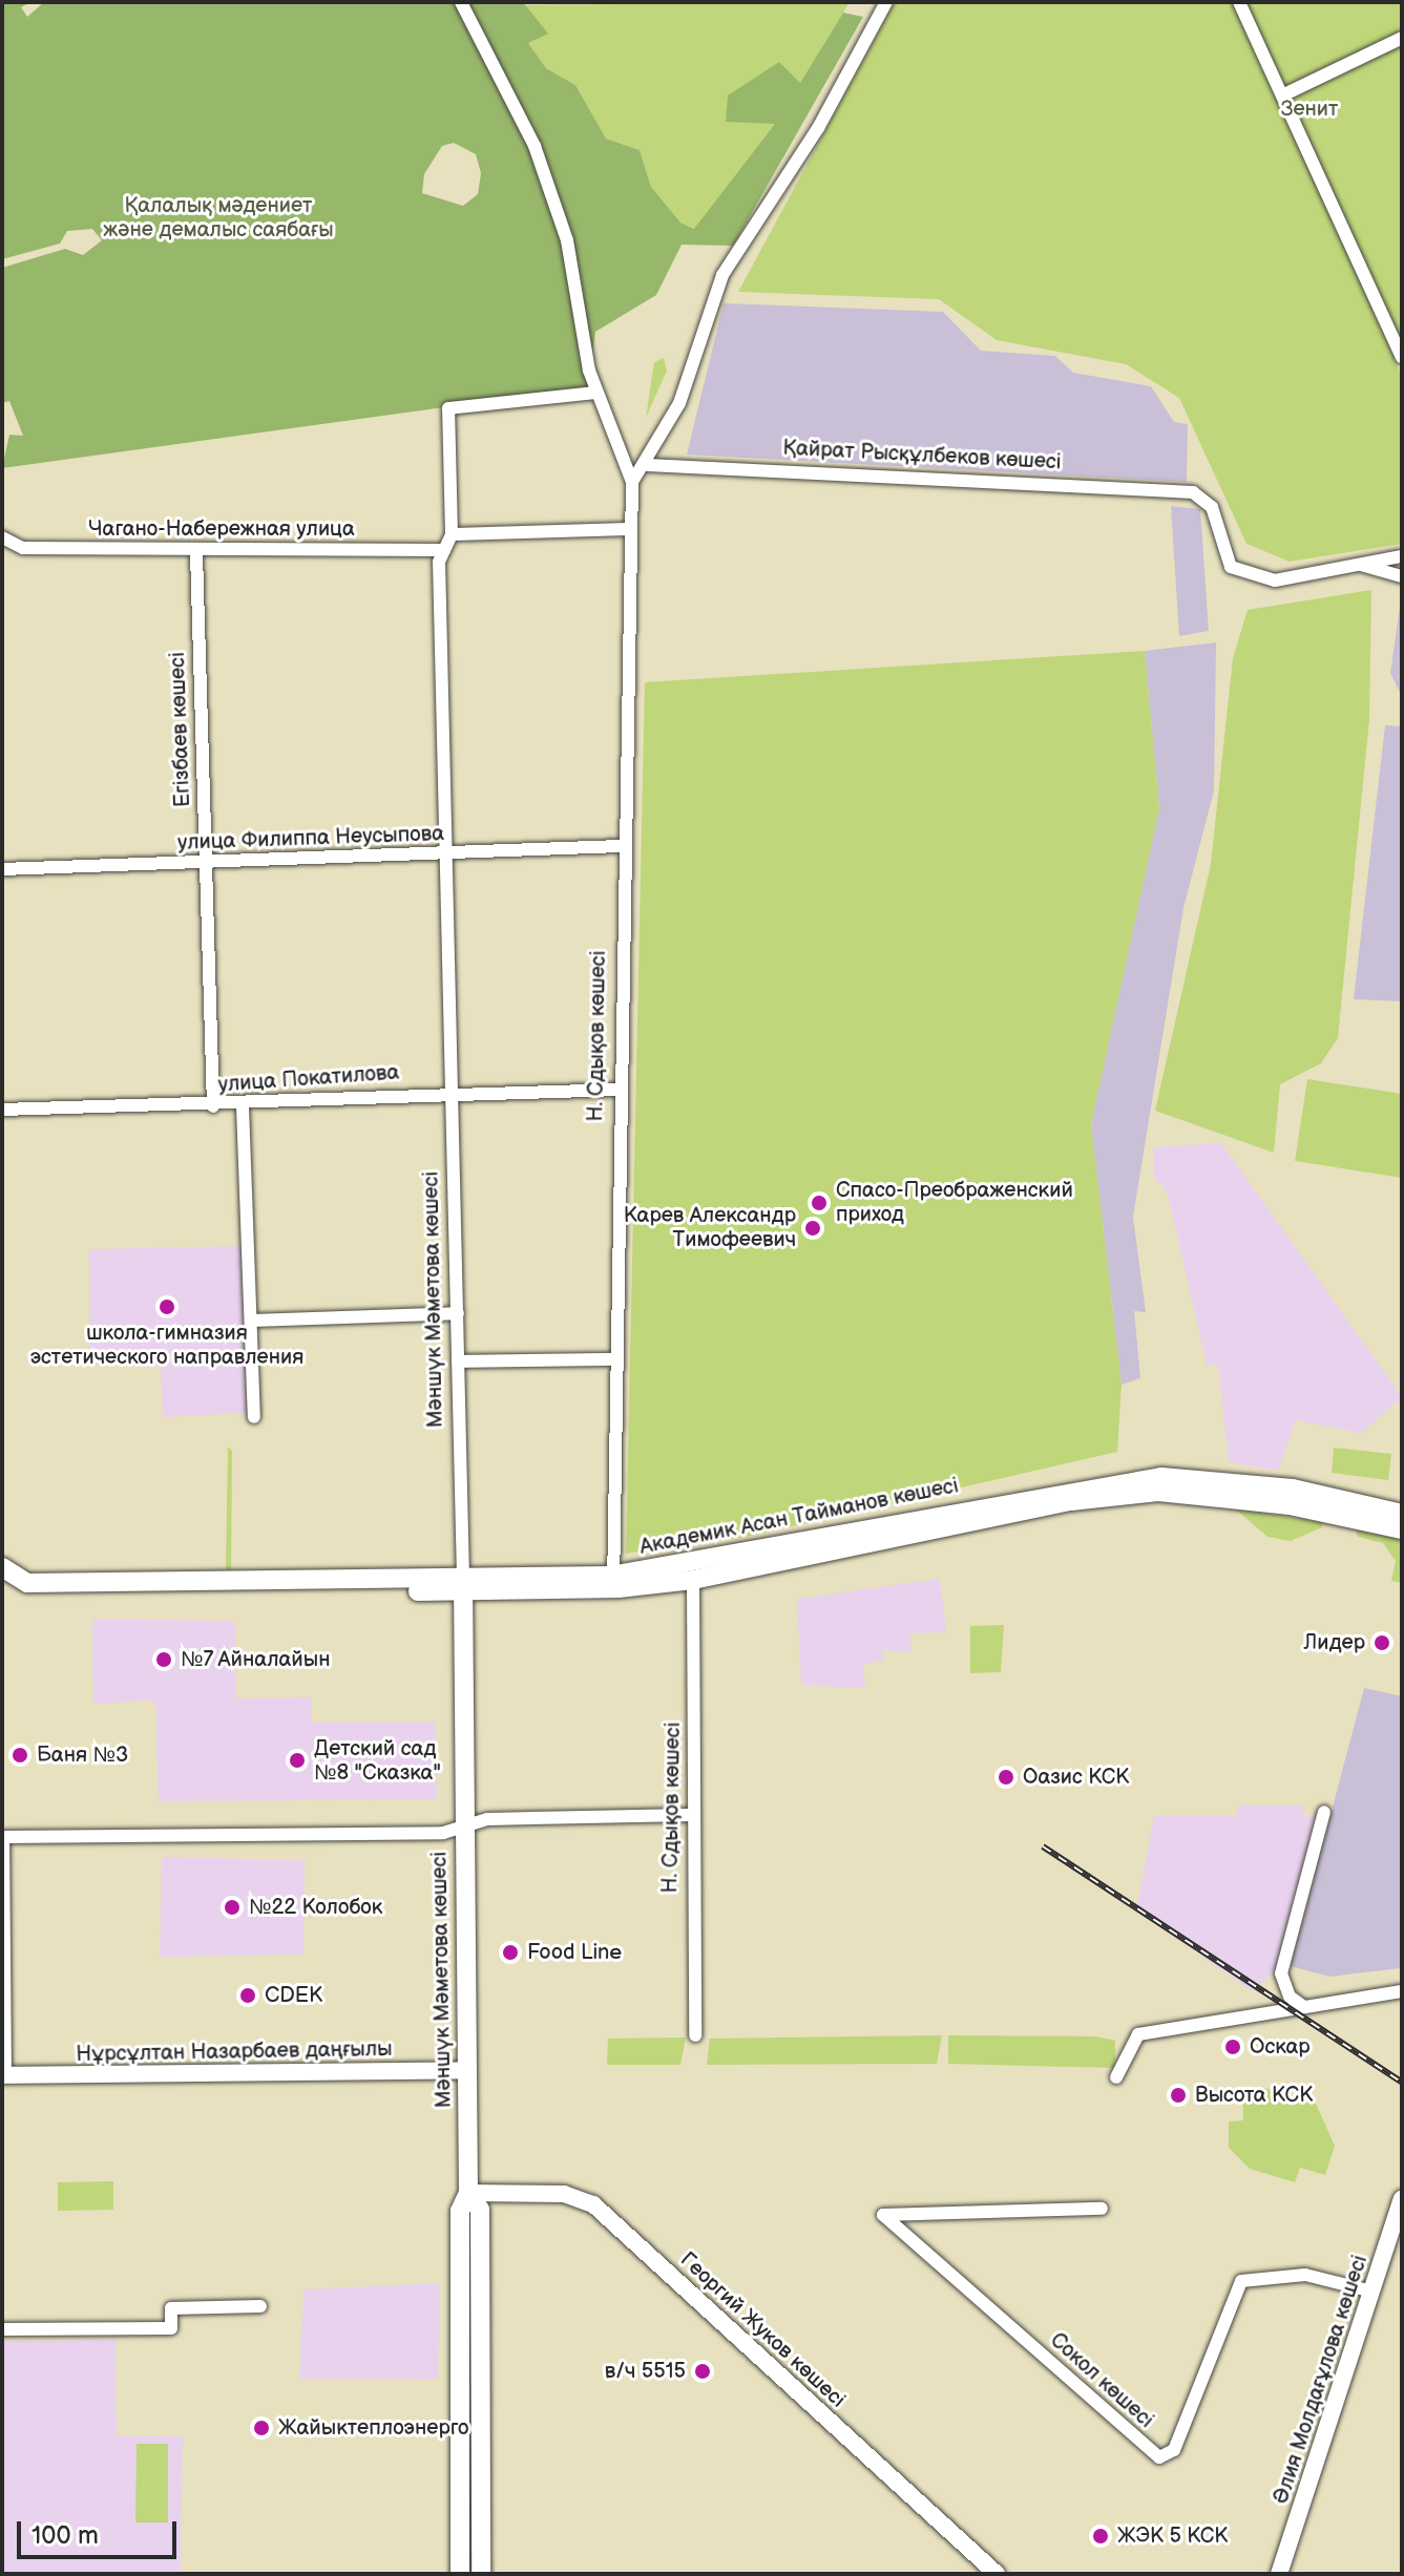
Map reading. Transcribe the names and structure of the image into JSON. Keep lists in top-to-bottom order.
{
  "streets": {
    "main road": [
      "Мәншүк Мәметова көшесі",
      "Академик Асан Тайманов көшесі",
      "Нұрсұлтан Назарбаев даңғылы",
      "Георгий Жуков көшесі",
      "Әлия Молдағұлова көшесі"
    ],
    "street": [
      "Қайрат Рысқұлбеков көшесі",
      "Чагано-Набережная улица",
      "Егізбаев көшесі",
      "улица Филиппа Неусыпова",
      "Н. Сдықов көшесі",
      "улица Покатилова",
      "Сокол көшесі"
    ]
  },
  "crossings": [
    ["Чагано-Набережная улица", "Егізбаев көшесі"],
    ["Чагано-Набережная улица", "Мәншүк Мәметова көшесі"],
    ["Егізбаев көшесі", "улица Филиппа Неусыпова"],
    ["Егізбаев көшесі", "улица Покатилова"],
    ["улица Филиппа Неусыпова", "Н. Сдықов көшесі"],
    ["улица Филиппа Неусыпова", "Мәншүк Мәметова көшесі"],
    ["Н. Сдықов көшесі", "улица Покатилова"],
    ["Н. Сдықов көшесі", "Академик Асан Тайманов көшесі"],
    ["улица Покатилова", "Мәншүк Мәметова көшесі"],
    ["Мәншүк Мәметова көшесі", "Академик Асан Тайманов көшесі"],
    ["Мәншүк Мәметова көшесі", "Нұрсұлтан Назарбаев даңғылы"],
    ["Мәншүк Мәметова көшесі", "Георгий Жуков көшесі"],
    ["Әлия Молдағұлова көшесі", "Сокол көшесі"]
  ],
  "parks": ["Зенит", "Қалалық мәдениет және демалыс саябағы"],
  "places": [
    "Спасо-Преображенский приход",
    "Карев Александр Тимофеевич",
    "школа-гимназия эстетического направления",
    "Лидер",
    "№7 Айналайын",
    "Баня №3",
    "Детский сад №8 \"Сказка\"",
    "Оазис КСК",
    "№22 Колобок",
    "Food Line",
    "CDEK",
    "Оскар",
    "Высота КСК",
    "в/ч 5515",
    "Жайыктеплоэнерго",
    "ЖЭК 5 КСК"
  ],
  "scale_bar": "100 m"
}
